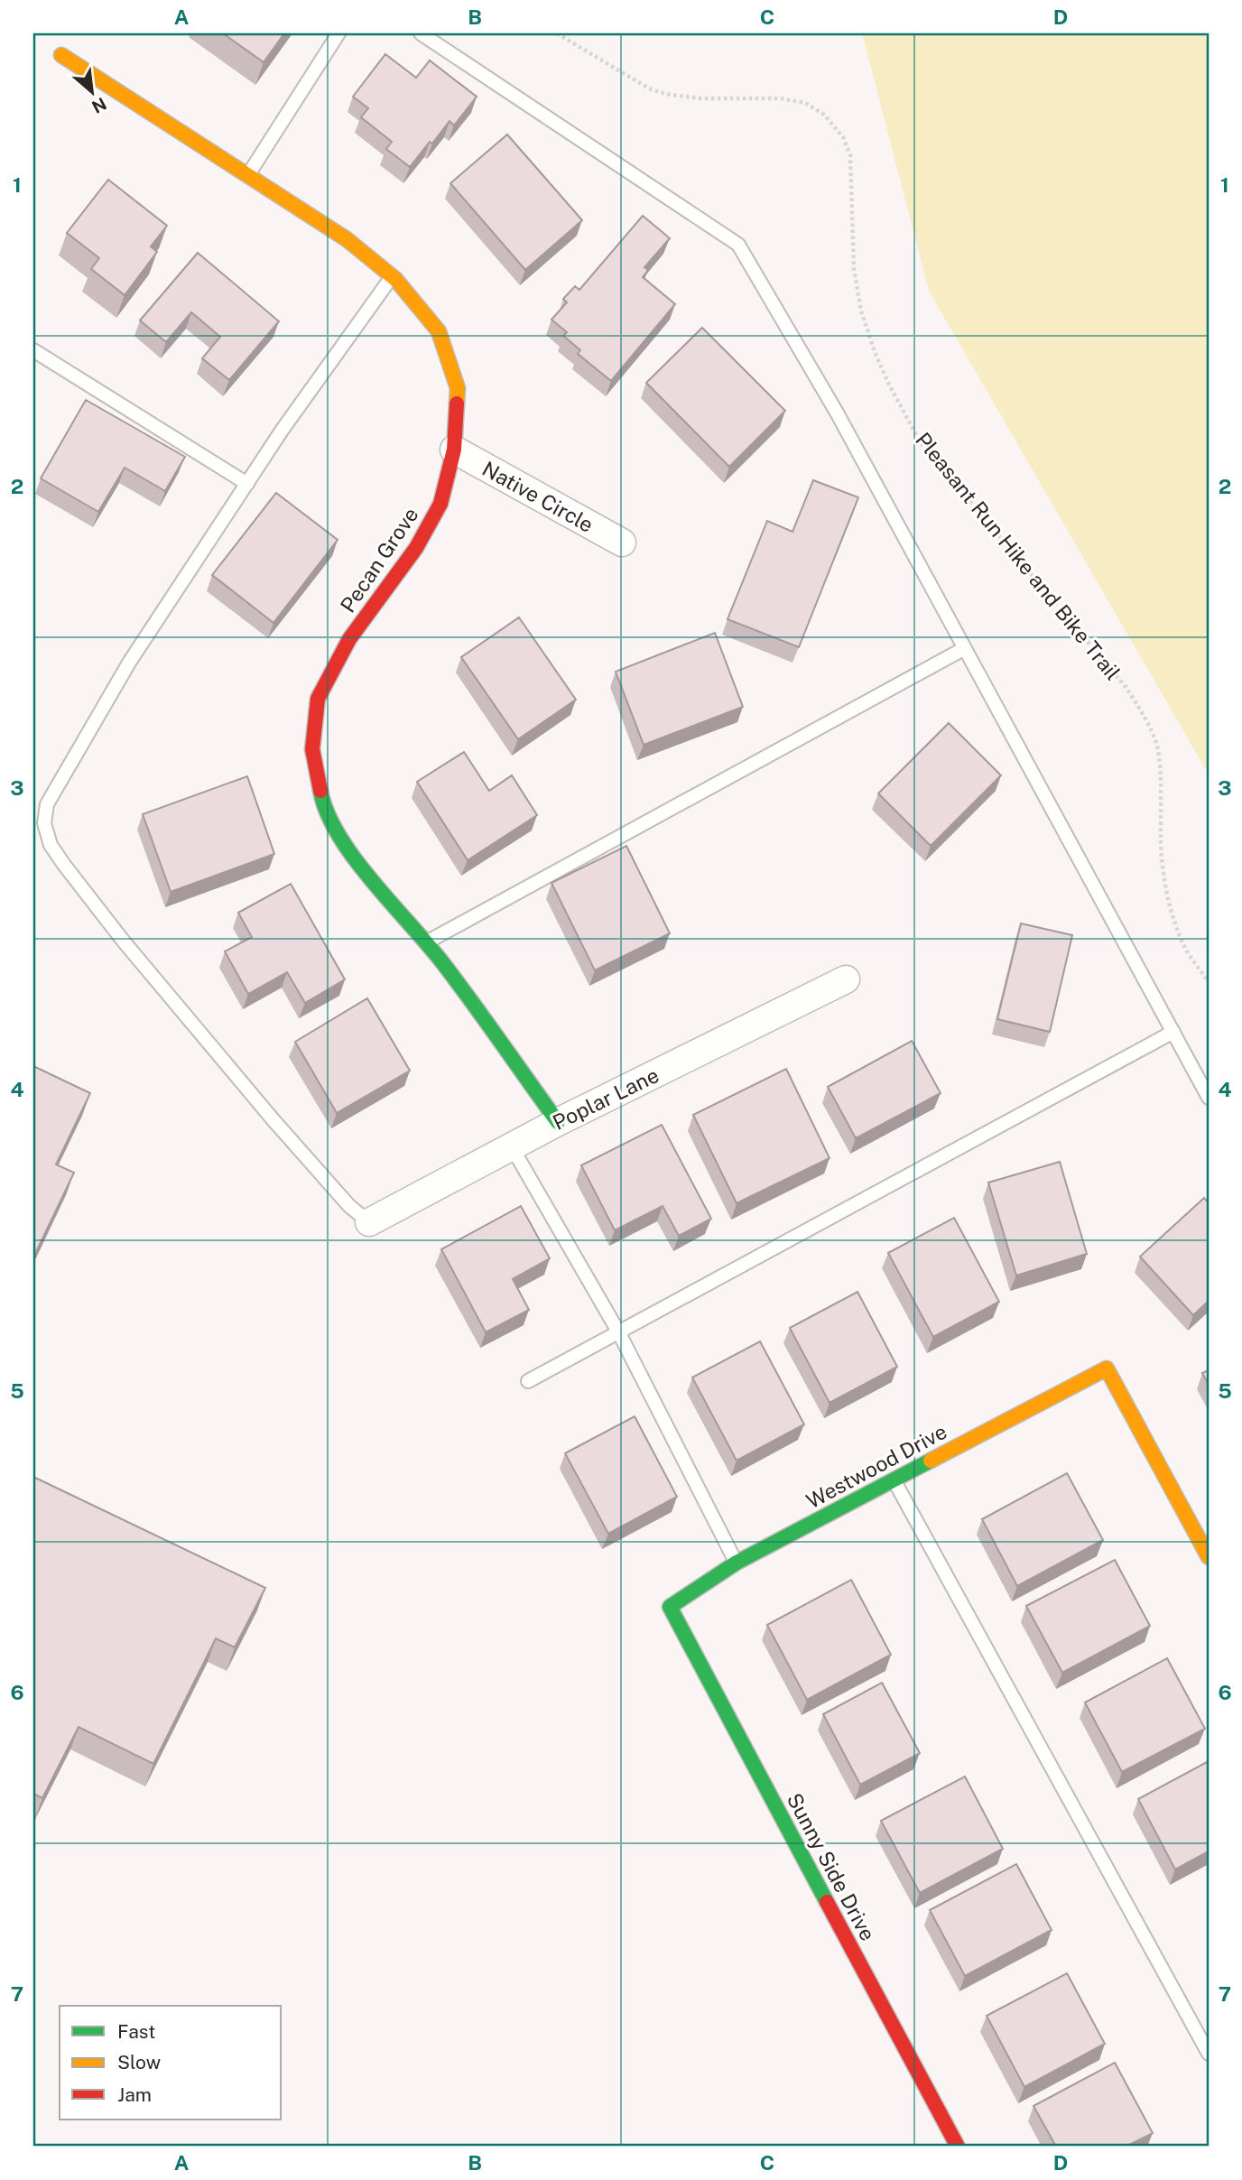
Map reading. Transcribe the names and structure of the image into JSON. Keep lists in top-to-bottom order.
{
  "streets": {
    "street": [
      "Native Circle",
      "Pecan Grove",
      "Poplar Lane",
      "Westwood Drive",
      "Sunny Side Drive"
    ],
    "path": ["Pleasant Run Hike and Bike Trail"]
  },
  "crossings": [
    ["Native Circle", "Pecan Grove"],
    ["Pecan Grove", "Poplar Lane"],
    ["Westwood Drive", "Sunny Side Drive"]
  ],
  "legend": ["Fast", "Slow", "Jam"],
  "north": "bottom right",
  "grid": {
    "columns": [
      "A",
      "B",
      "C",
      "D"
    ],
    "rows": [
      "1",
      "2",
      "3",
      "4",
      "5",
      "6",
      "7"
    ]
  }
}
